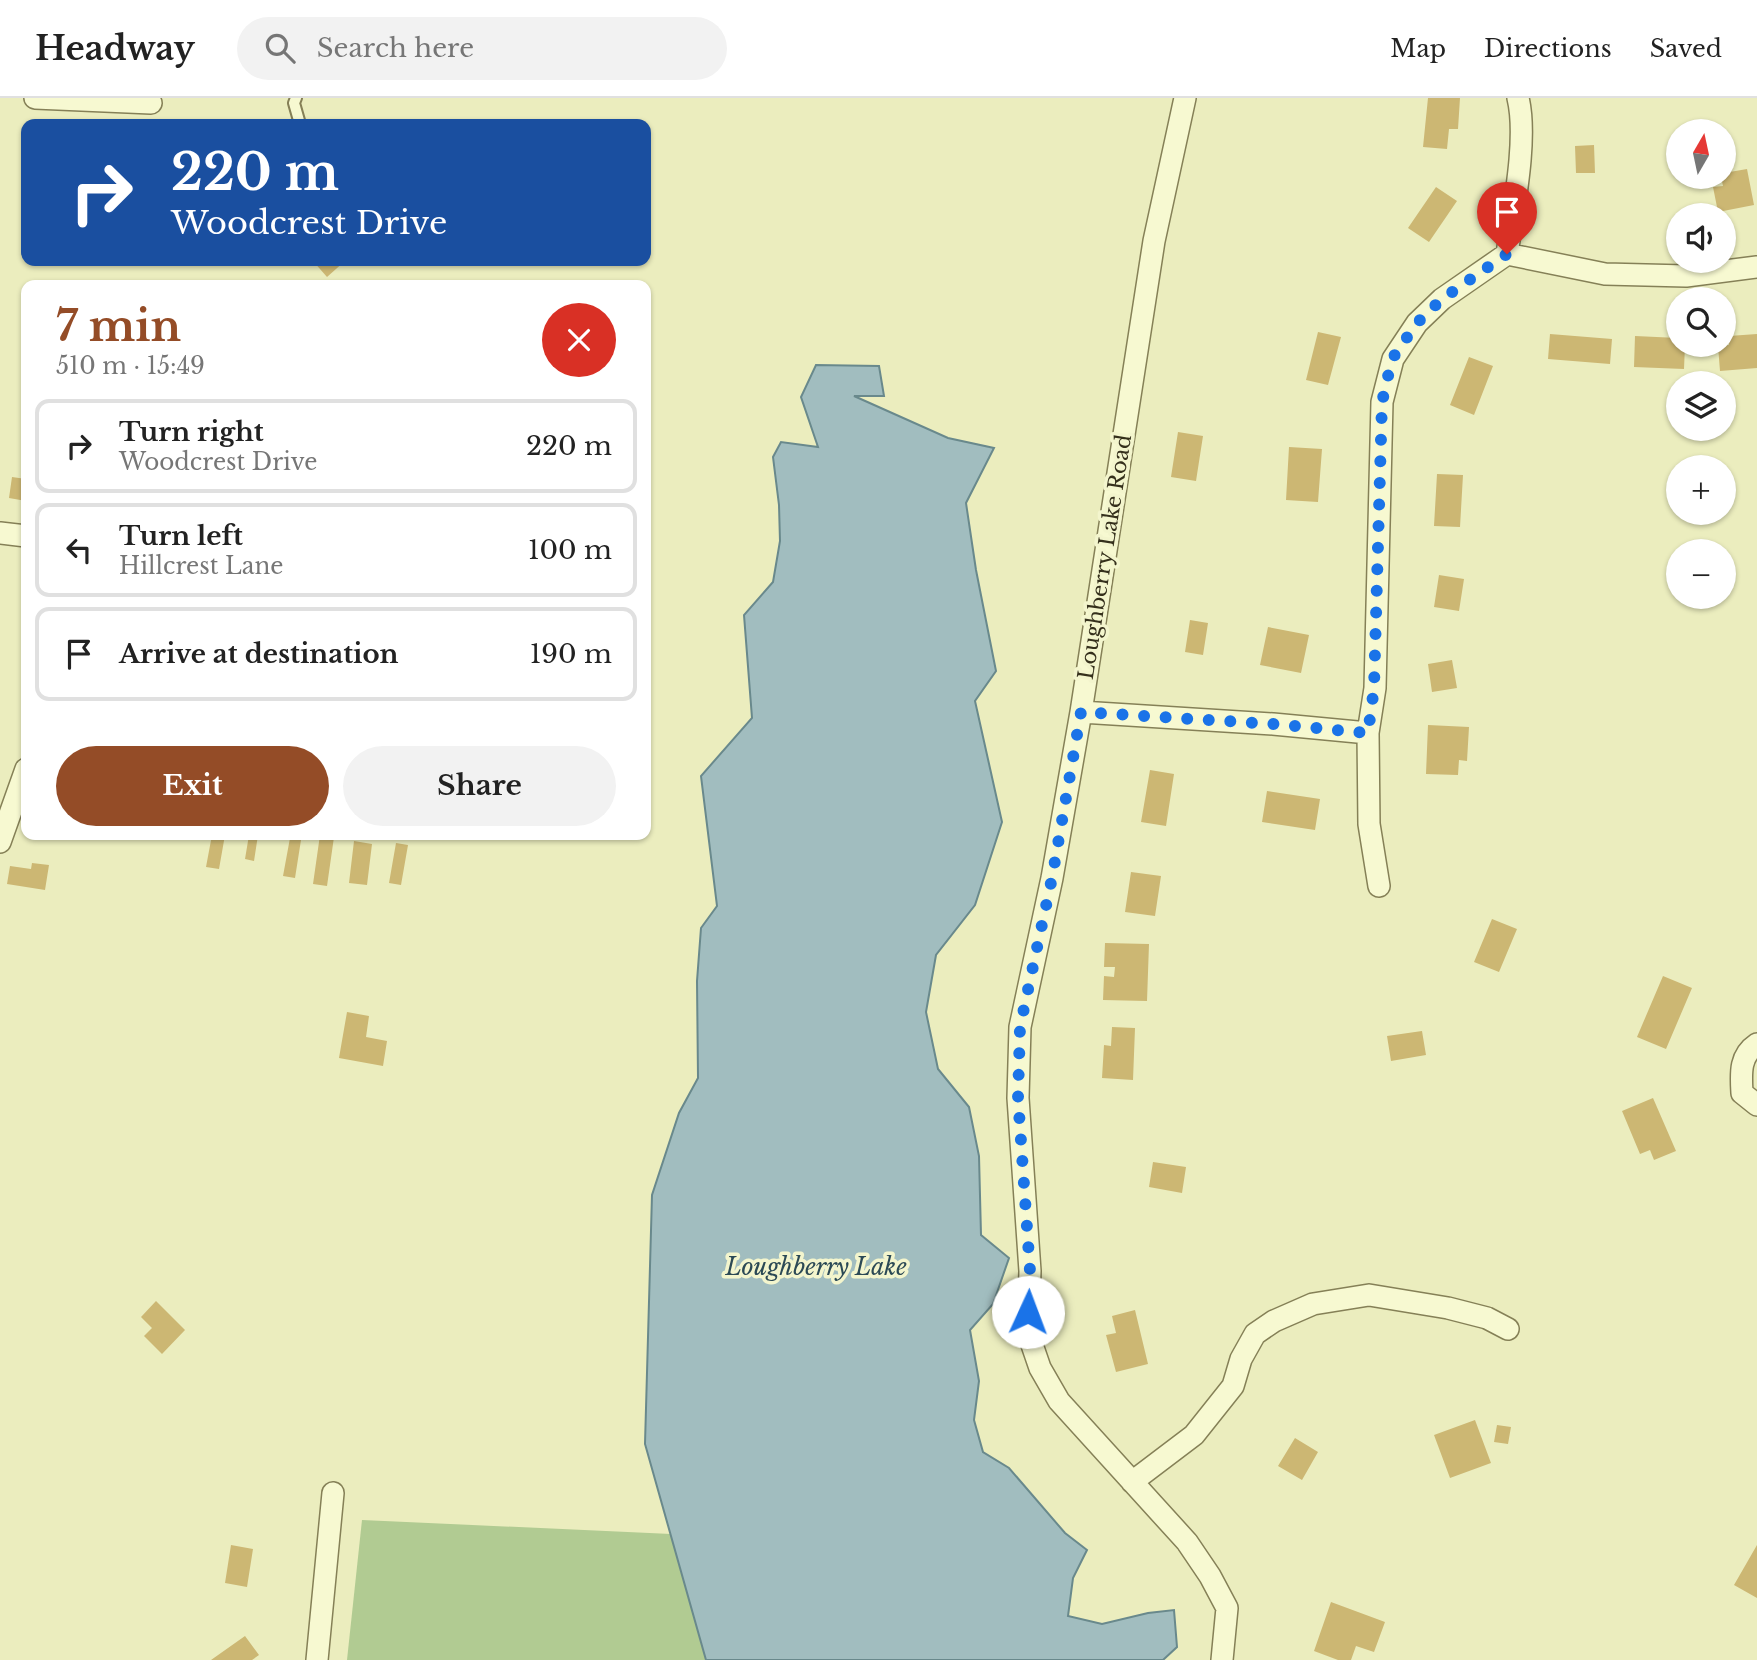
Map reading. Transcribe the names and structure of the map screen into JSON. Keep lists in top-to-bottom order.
{
  "streets": {
    "street": ["Loughberry Lake Road"]
  },
  "water": ["Loughberry Lake"],
  "north": "top",
  "page": {
    "header": "Headway",
    "search": "Search here",
    "nav": ["Map", "Directions", "Saved"],
    "map_buttons": ["+", "−"],
    "turn": ["220 m", "Woodcrest Drive"],
    "heading": ["7 min", "510 m · 15:49"],
    "list": [
      {
        "name": "Turn right",
        "note": "Woodcrest Drive",
        "value": "220 m"
      },
      {
        "name": "Turn left",
        "note": "Hillcrest Lane",
        "value": "100 m"
      },
      {
        "name": "Arrive at destination",
        "value": "190 m"
      }
    ],
    "buttons": ["Exit", "Share"]
  }
}
